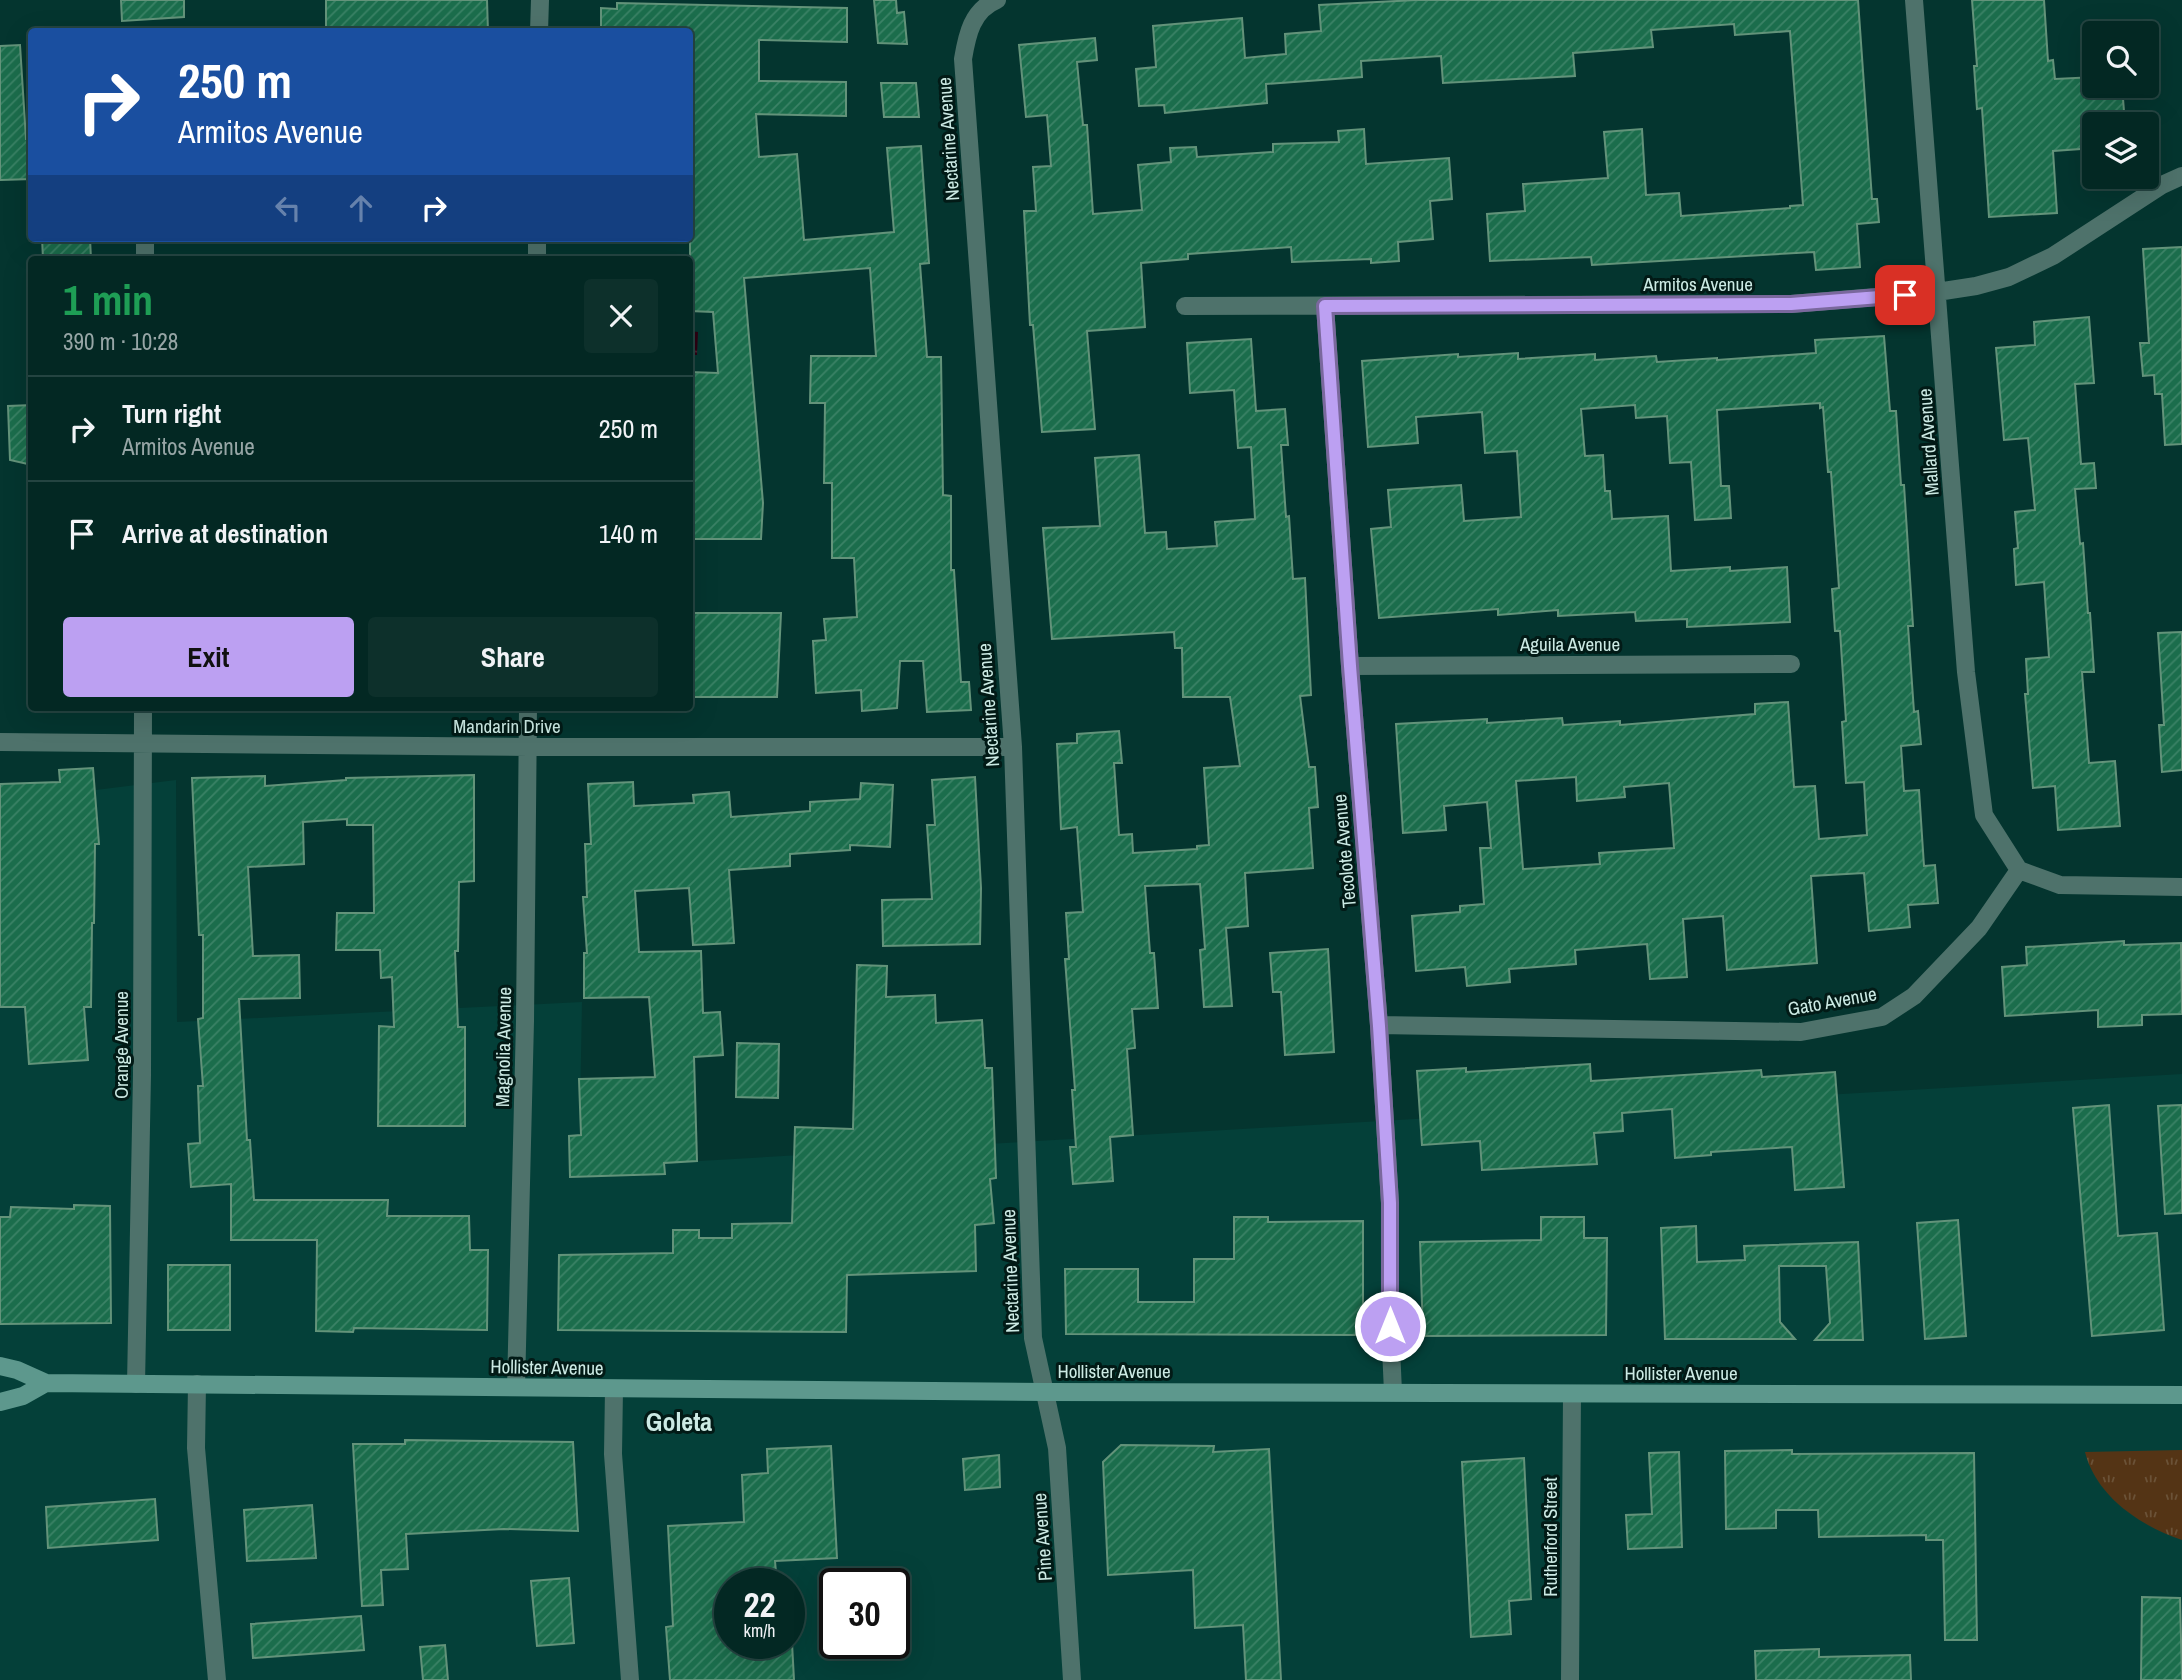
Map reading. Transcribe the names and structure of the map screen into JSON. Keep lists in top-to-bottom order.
{
  "streets": {
    "main road": ["Hollister Avenue"],
    "street": [
      "Nectarine Avenue",
      "Armitos Avenue",
      "Mallard Avenue",
      "Aguila Avenue",
      "Mandarin Drive",
      "Tecolote Avenue",
      "Gato Avenue",
      "Orange Avenue",
      "Magnolia Avenue",
      "Pine Avenue",
      "Rutherford Street"
    ]
  },
  "crossings": [
    ["Nectarine Avenue", "Mandarin Drive"],
    ["Nectarine Avenue", "Hollister Avenue"],
    ["Nectarine Avenue", "Pine Avenue"],
    ["Armitos Avenue", "Mallard Avenue"],
    ["Armitos Avenue", "Tecolote Avenue"],
    ["Mallard Avenue", "Gato Avenue"],
    ["Aguila Avenue", "Tecolote Avenue"],
    ["Mandarin Drive", "Orange Avenue"],
    ["Mandarin Drive", "Magnolia Avenue"],
    ["Tecolote Avenue", "Gato Avenue"],
    ["Tecolote Avenue", "Hollister Avenue"],
    ["Orange Avenue", "Hollister Avenue"],
    ["Magnolia Avenue", "Hollister Avenue"],
    ["Hollister Avenue", "Pine Avenue"],
    ["Hollister Avenue", "Rutherford Street"]
  ],
  "districts": ["Goleta"],
  "page": {
    "turn": ["250 m", "Armitos Avenue"],
    "heading": ["1 min", "390 m · 10:28"],
    "list": [
      {
        "name": "Turn right",
        "note": "Armitos Avenue",
        "value": "250 m"
      },
      {
        "name": "Arrive at destination",
        "value": "140 m"
      }
    ],
    "buttons": ["Exit", "Share"],
    "speed": "22 km/h",
    "limit": "30"
  }
}
